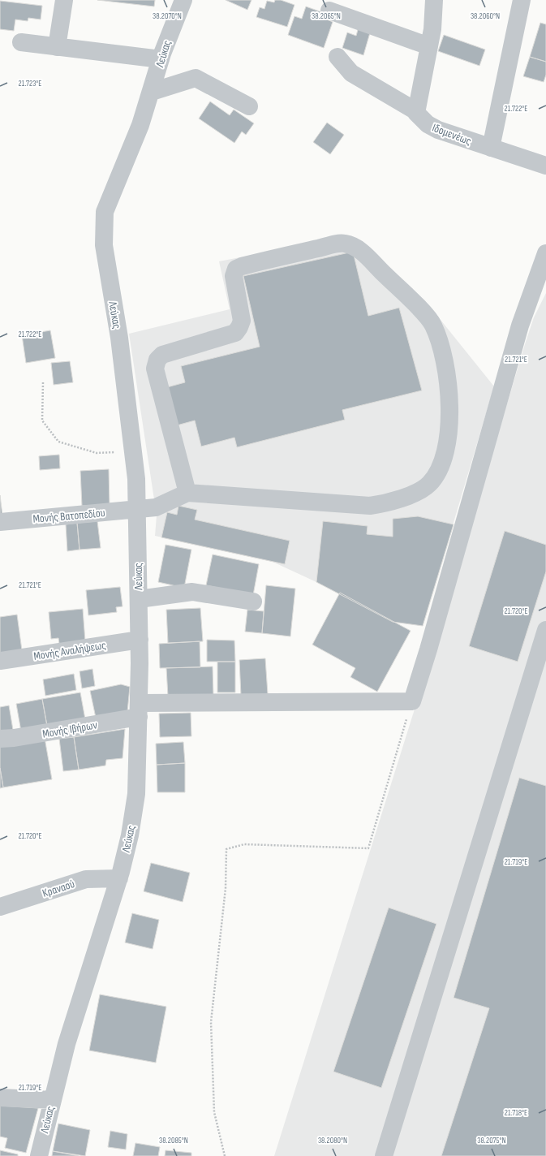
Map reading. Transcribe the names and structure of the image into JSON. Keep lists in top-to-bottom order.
{
  "streets": {
    "street": [
      "Λεύκας",
      "Ιδομενέως",
      "Μονής Βατοπεδίου",
      "Μονής Αναλήψεως",
      "Μονής Ιβήρων",
      "Κραναού"
    ]
  },
  "crossings": [
    ["Λεύκας", "Μονής Βατοπεδίου"],
    ["Λεύκας", "Μονής Αναλήψεως"],
    ["Λεύκας", "Μονής Ιβήρων"],
    ["Λεύκας", "Κραναού"]
  ],
  "coordinates": [
    "38.2070°N",
    "38.2065°N",
    "38.2060°N",
    "21.723°E",
    "21.722°E",
    "21.721°E",
    "21.720°E",
    "21.719°E",
    "21.718°E",
    "38.2085°N",
    "38.2080°N",
    "38.2075°N"
  ]
}
